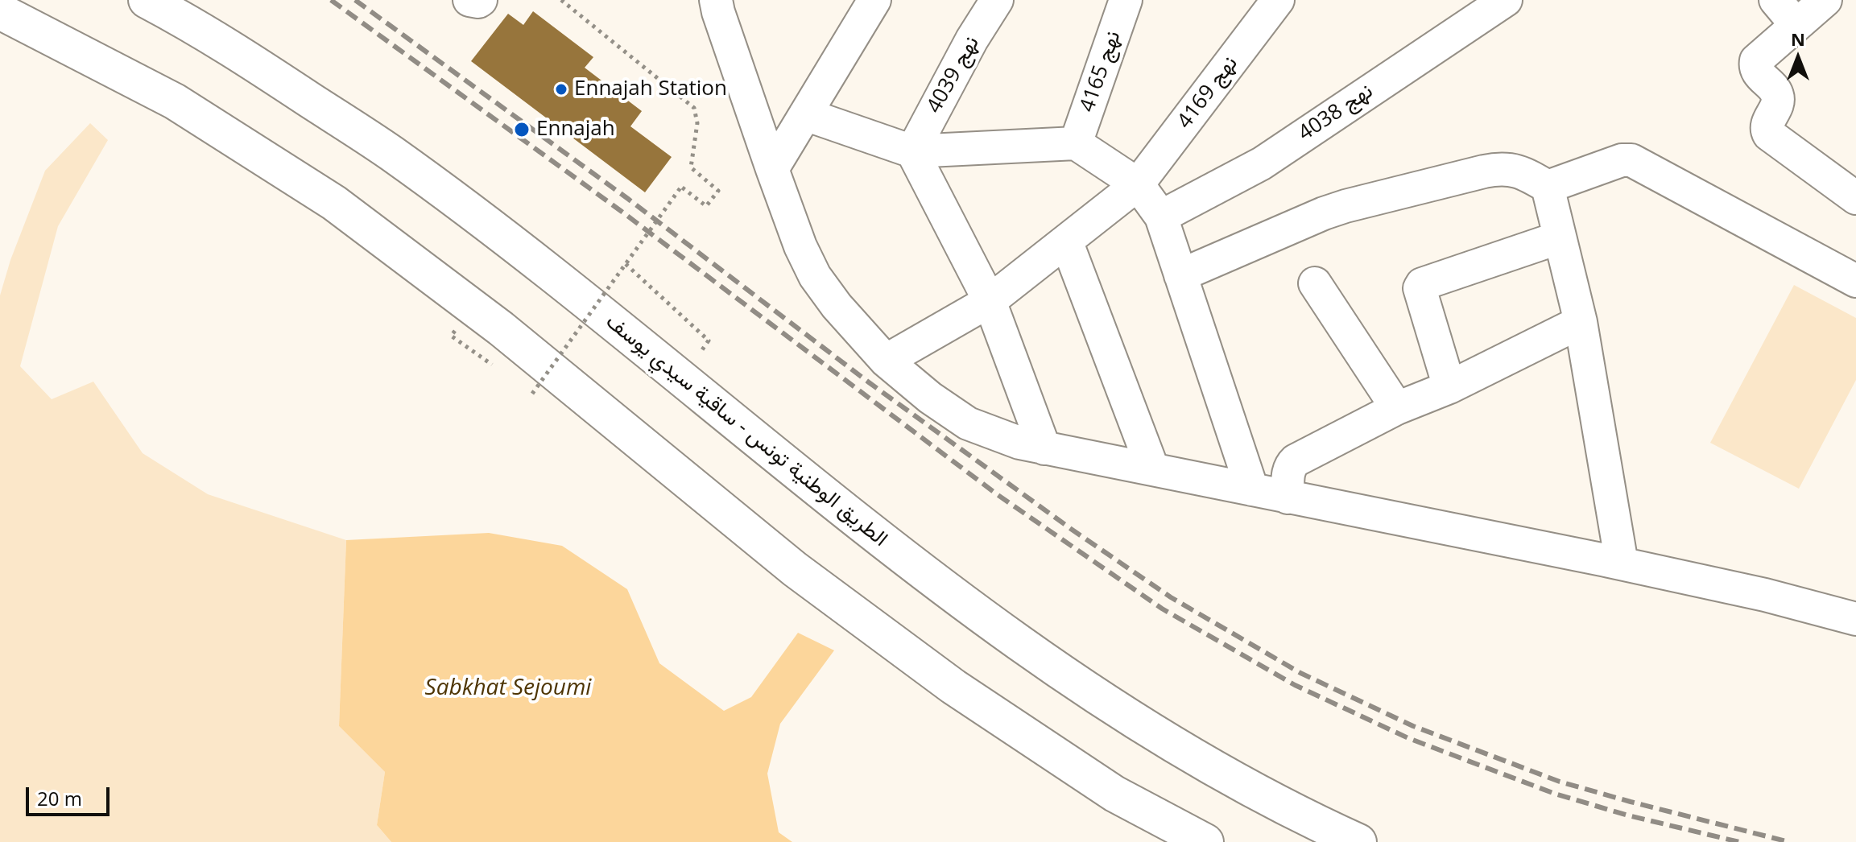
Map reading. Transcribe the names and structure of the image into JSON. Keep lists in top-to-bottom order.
{
  "streets": {
    "highway": ["الطريق الوطنية تونس - ساقية سيدي يوسف"],
    "street": [
      "نهج 4165",
      "نهج 4039",
      "نهج 4169",
      "نهج 4038"
    ]
  },
  "water": ["Sabkhat Sejoumi"],
  "places": ["Ennajah Station", "Ennajah"],
  "scale_bar": "20 m",
  "north": "top"
}
